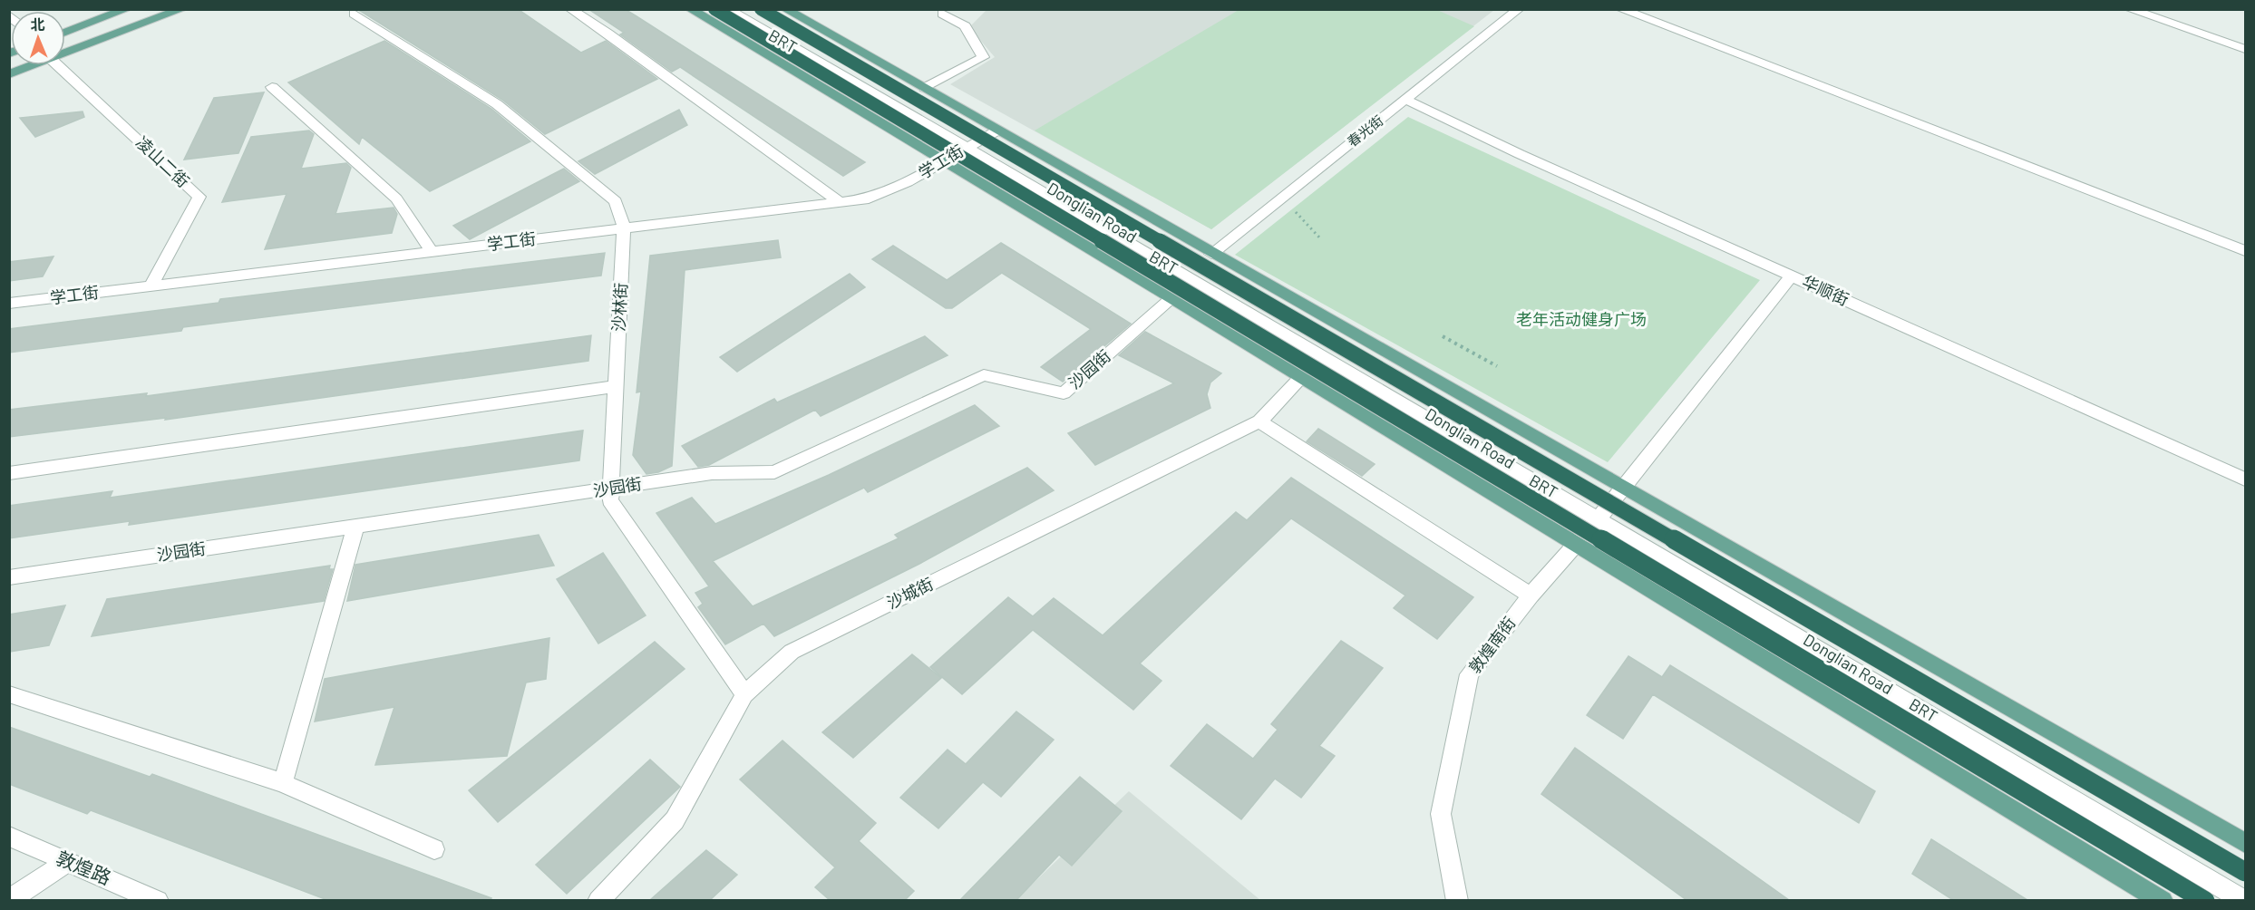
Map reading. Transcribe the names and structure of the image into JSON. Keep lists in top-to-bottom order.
{
  "streets": {
    "highway": ["Donglian Road"],
    "street": [
      "BRT",
      "春光街",
      "凌山二街",
      "学工街",
      "华顺街",
      "沙林街",
      "沙园街",
      "沙城街",
      "敦煌南街",
      "敦煌路"
    ]
  },
  "crossings": [
    ["BRT", "学工街"],
    ["BRT", "敦煌南街"],
    ["春光街", "华顺街"],
    ["凌山二街", "学工街"],
    ["学工街", "沙林街"],
    ["华顺街", "敦煌南街"],
    ["沙林街", "沙园街"],
    ["沙林街", "沙城街"]
  ],
  "parks": ["老年活动健身广场"],
  "north": "top"
}
